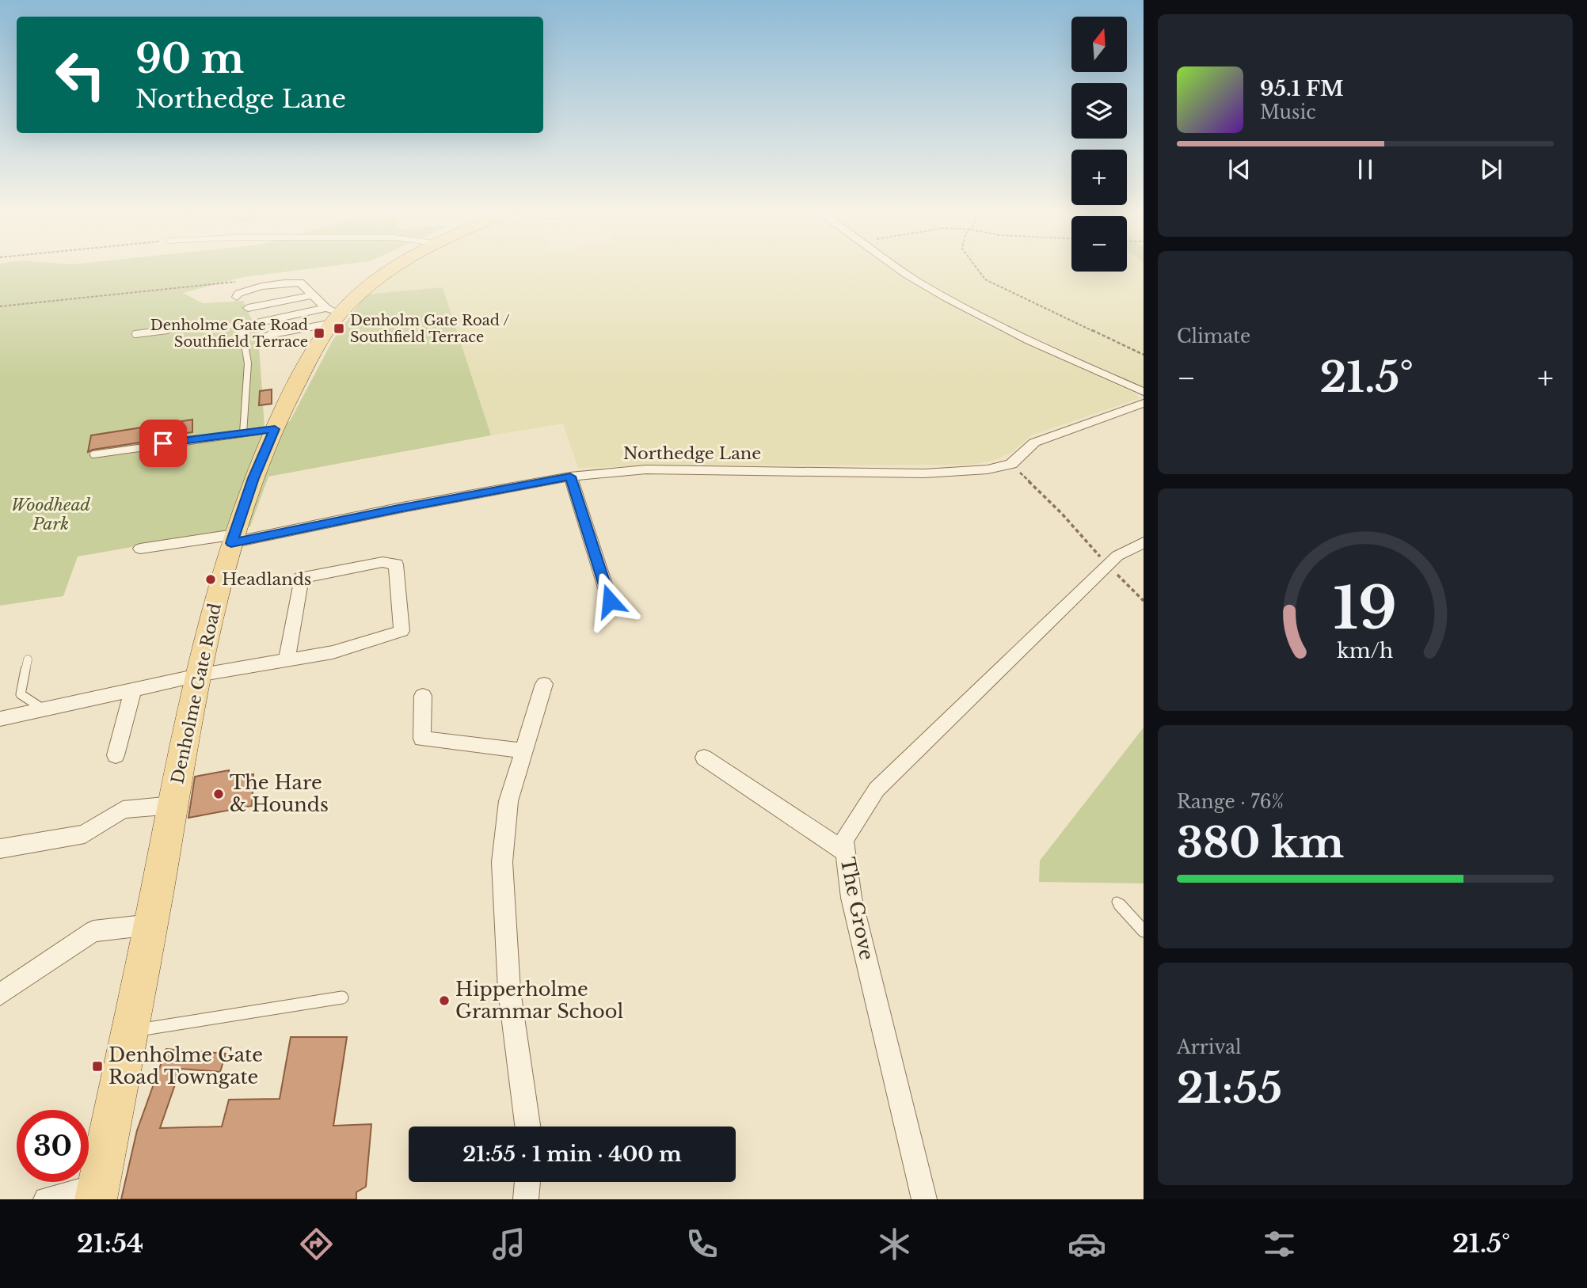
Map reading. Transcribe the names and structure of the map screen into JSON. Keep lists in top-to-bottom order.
{
  "streets": {
    "main road": ["Denholme Gate Road"],
    "street": ["Northedge Lane", "The Grove"]
  },
  "crossings": [
    ["Northedge Lane", "Denholme Gate Road"]
  ],
  "parks": ["Woodhead Park"],
  "places": {
    "transit": ["Denholm Gate Road / Southfield Terrace", "Denholme Gate Road Southfield Terrace", "Denholme Gate Road Towngate"],
    "other": ["Headlands", "The Hare & Hounds", "Hipperholme Grammar School"]
  },
  "north": "top",
  "page": {
    "map_buttons": ["+", "−"],
    "turn": ["90 m", "Northedge Lane"],
    "song": ["95.1 FM", "Music"],
    "tile": [
      "Climate",
      ["Range · 76%", "380 km"],
      ["Arrival", "21:55"]
    ],
    "heat": ["−", "21.5°", "+"],
    "limit": "30",
    "trip": "21:55 · 1 min · 400 m",
    "tabs": ["21:54", "21.5°"],
    "gauge": ["19", "km/h"]
  }
}
